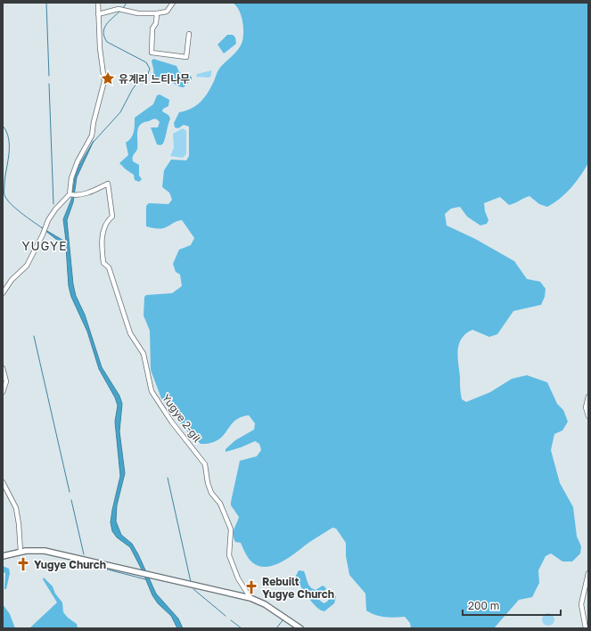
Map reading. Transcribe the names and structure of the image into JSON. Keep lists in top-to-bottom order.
{
  "streets": {
    "street": ["Yugye 2-gil"]
  },
  "districts": ["YUGYE"],
  "places": {
    "place": ["유계리 느티나무"],
    "church": ["Yugye Church", "Rebuilt Yugye Church"]
  },
  "scale_bar": "200 m"
}
